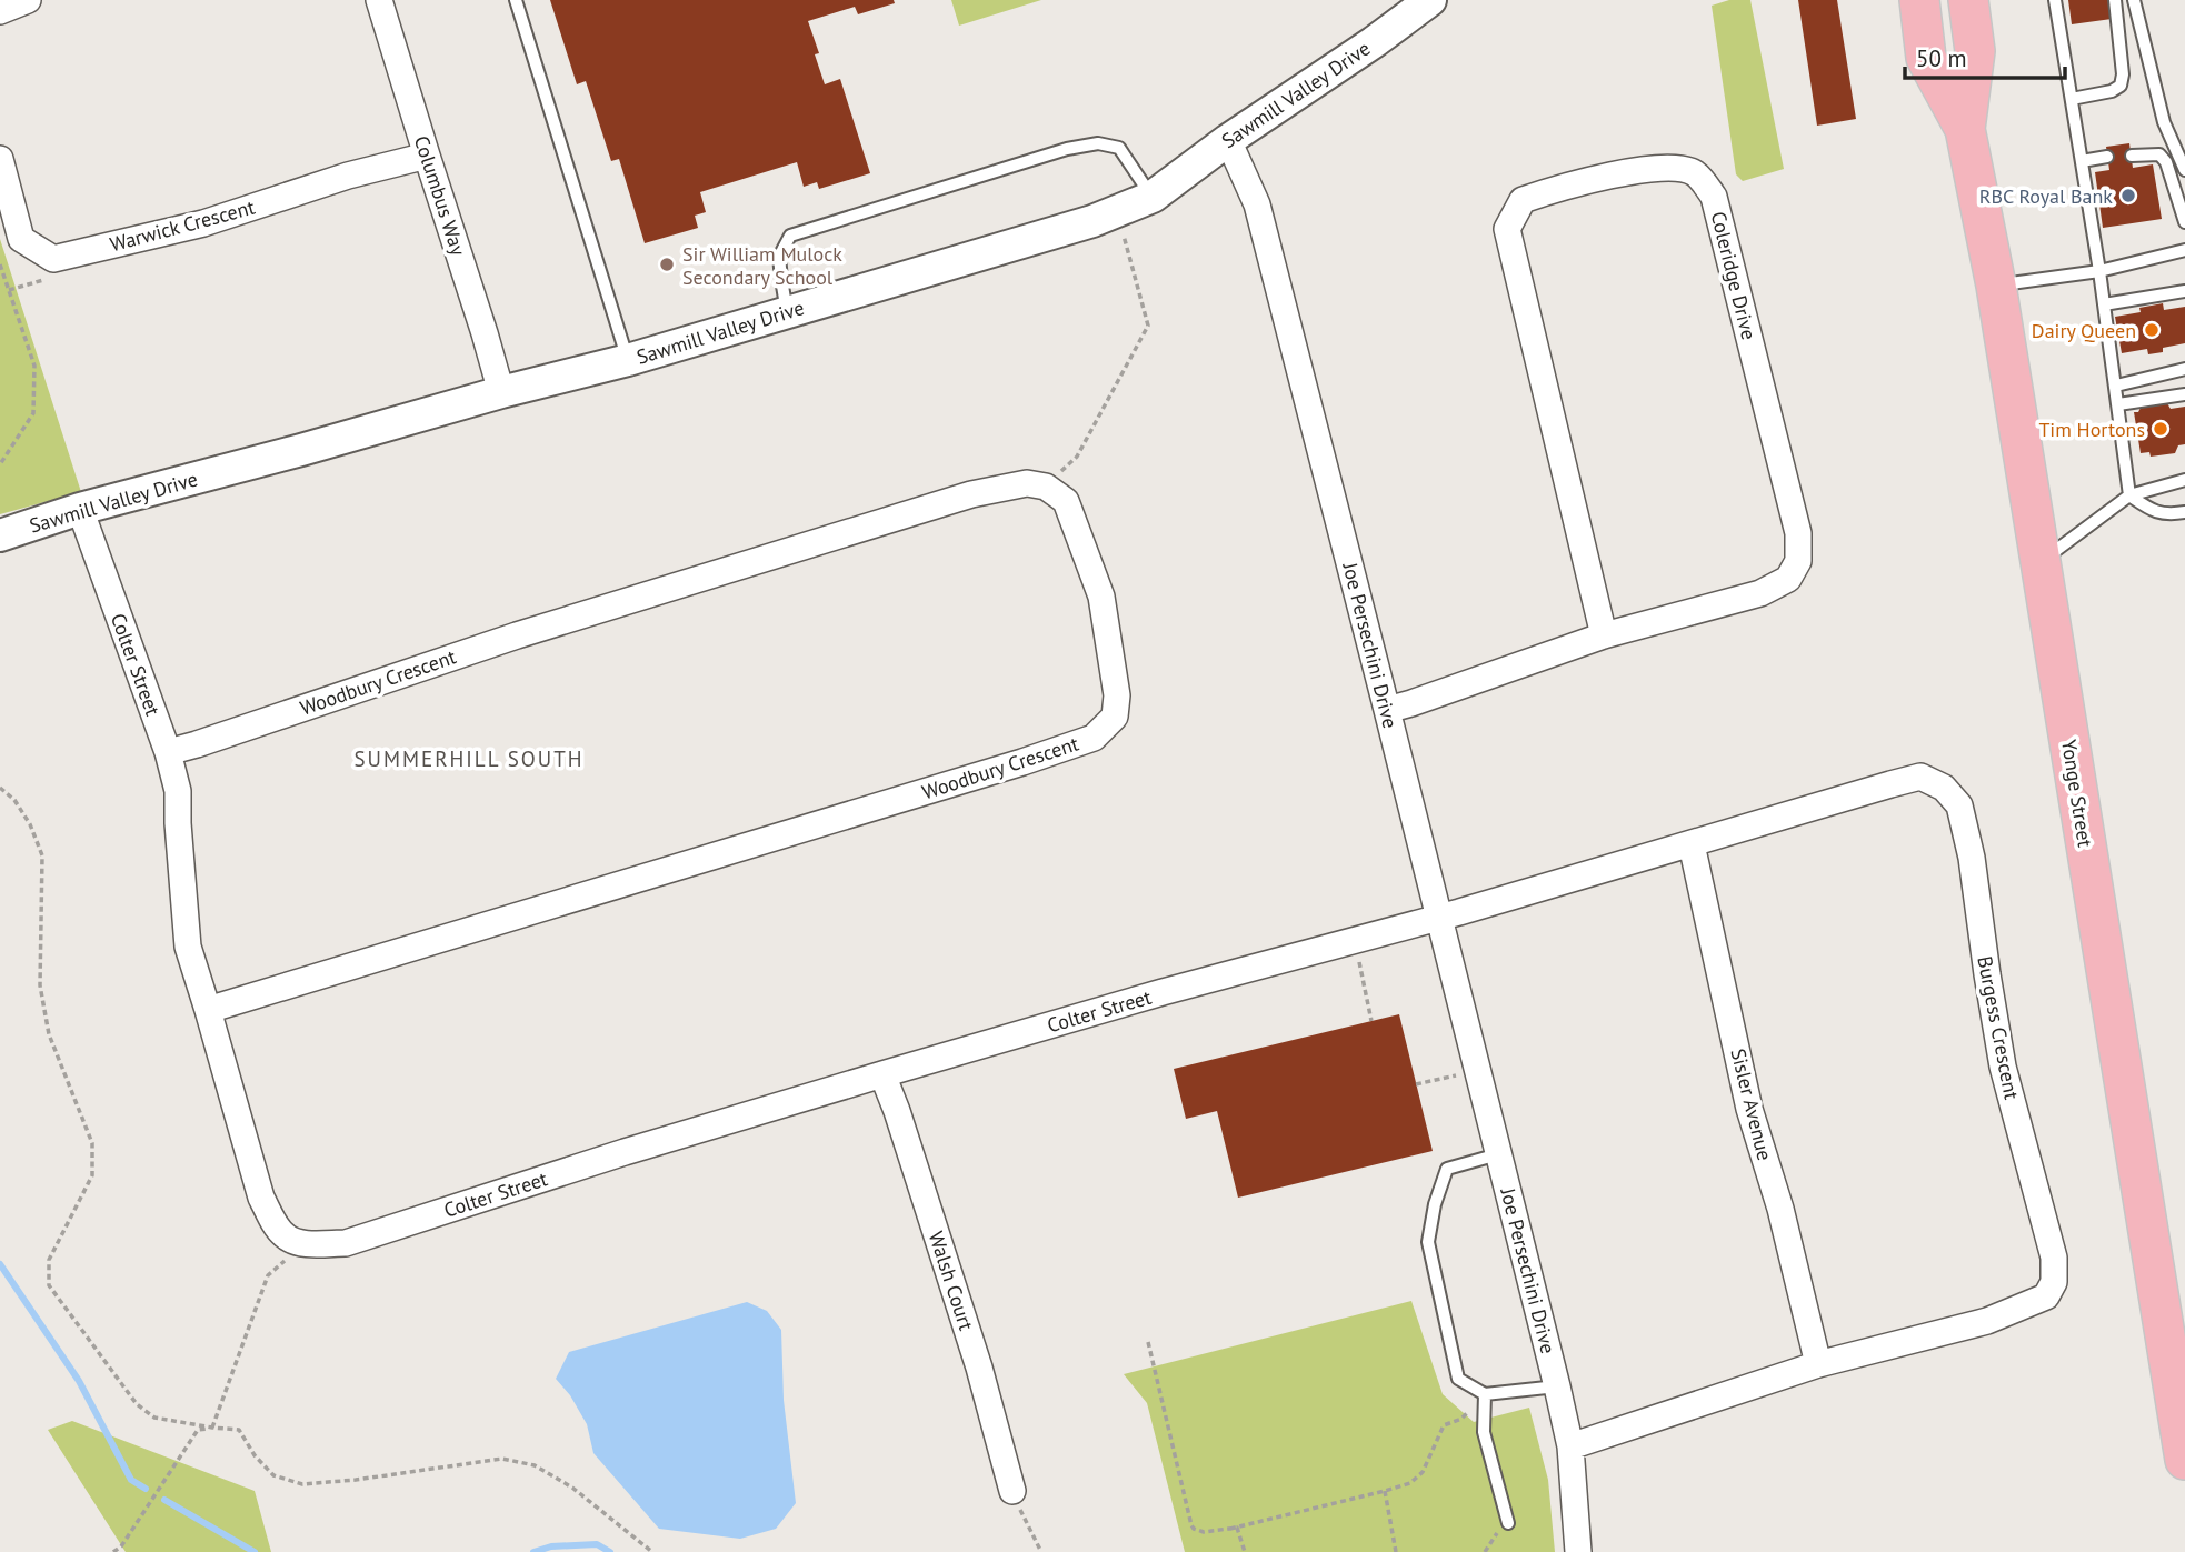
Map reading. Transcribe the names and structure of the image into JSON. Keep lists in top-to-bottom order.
{
  "streets": {
    "main road": ["Yonge Street"],
    "street": [
      "Sawmill Valley Drive",
      "Columbus Way",
      "Warwick Crescent",
      "Coleridge Drive",
      "Joe Persechini Drive",
      "Colter Street",
      "Woodbury Crescent",
      "Burgess Crescent",
      "Sisler Avenue",
      "Walsh Court"
    ]
  },
  "crossings": [
    ["Sawmill Valley Drive", "Columbus Way"],
    ["Sawmill Valley Drive", "Joe Persechini Drive"],
    ["Sawmill Valley Drive", "Colter Street"],
    ["Columbus Way", "Warwick Crescent"],
    ["Coleridge Drive", "Joe Persechini Drive"],
    ["Joe Persechini Drive", "Colter Street"],
    ["Joe Persechini Drive", "Burgess Crescent"],
    ["Colter Street", "Woodbury Crescent"],
    ["Colter Street", "Burgess Crescent"],
    ["Colter Street", "Walsh Court"],
    ["Burgess Crescent", "Sisler Avenue"]
  ],
  "districts": ["SUMMERHILL SOUTH"],
  "places": [
    "RBC Royal Bank",
    "Sir William Mulock Secondary School",
    "Dairy Queen",
    "Tim Hortons"
  ],
  "scale_bar": "50 m"
}
